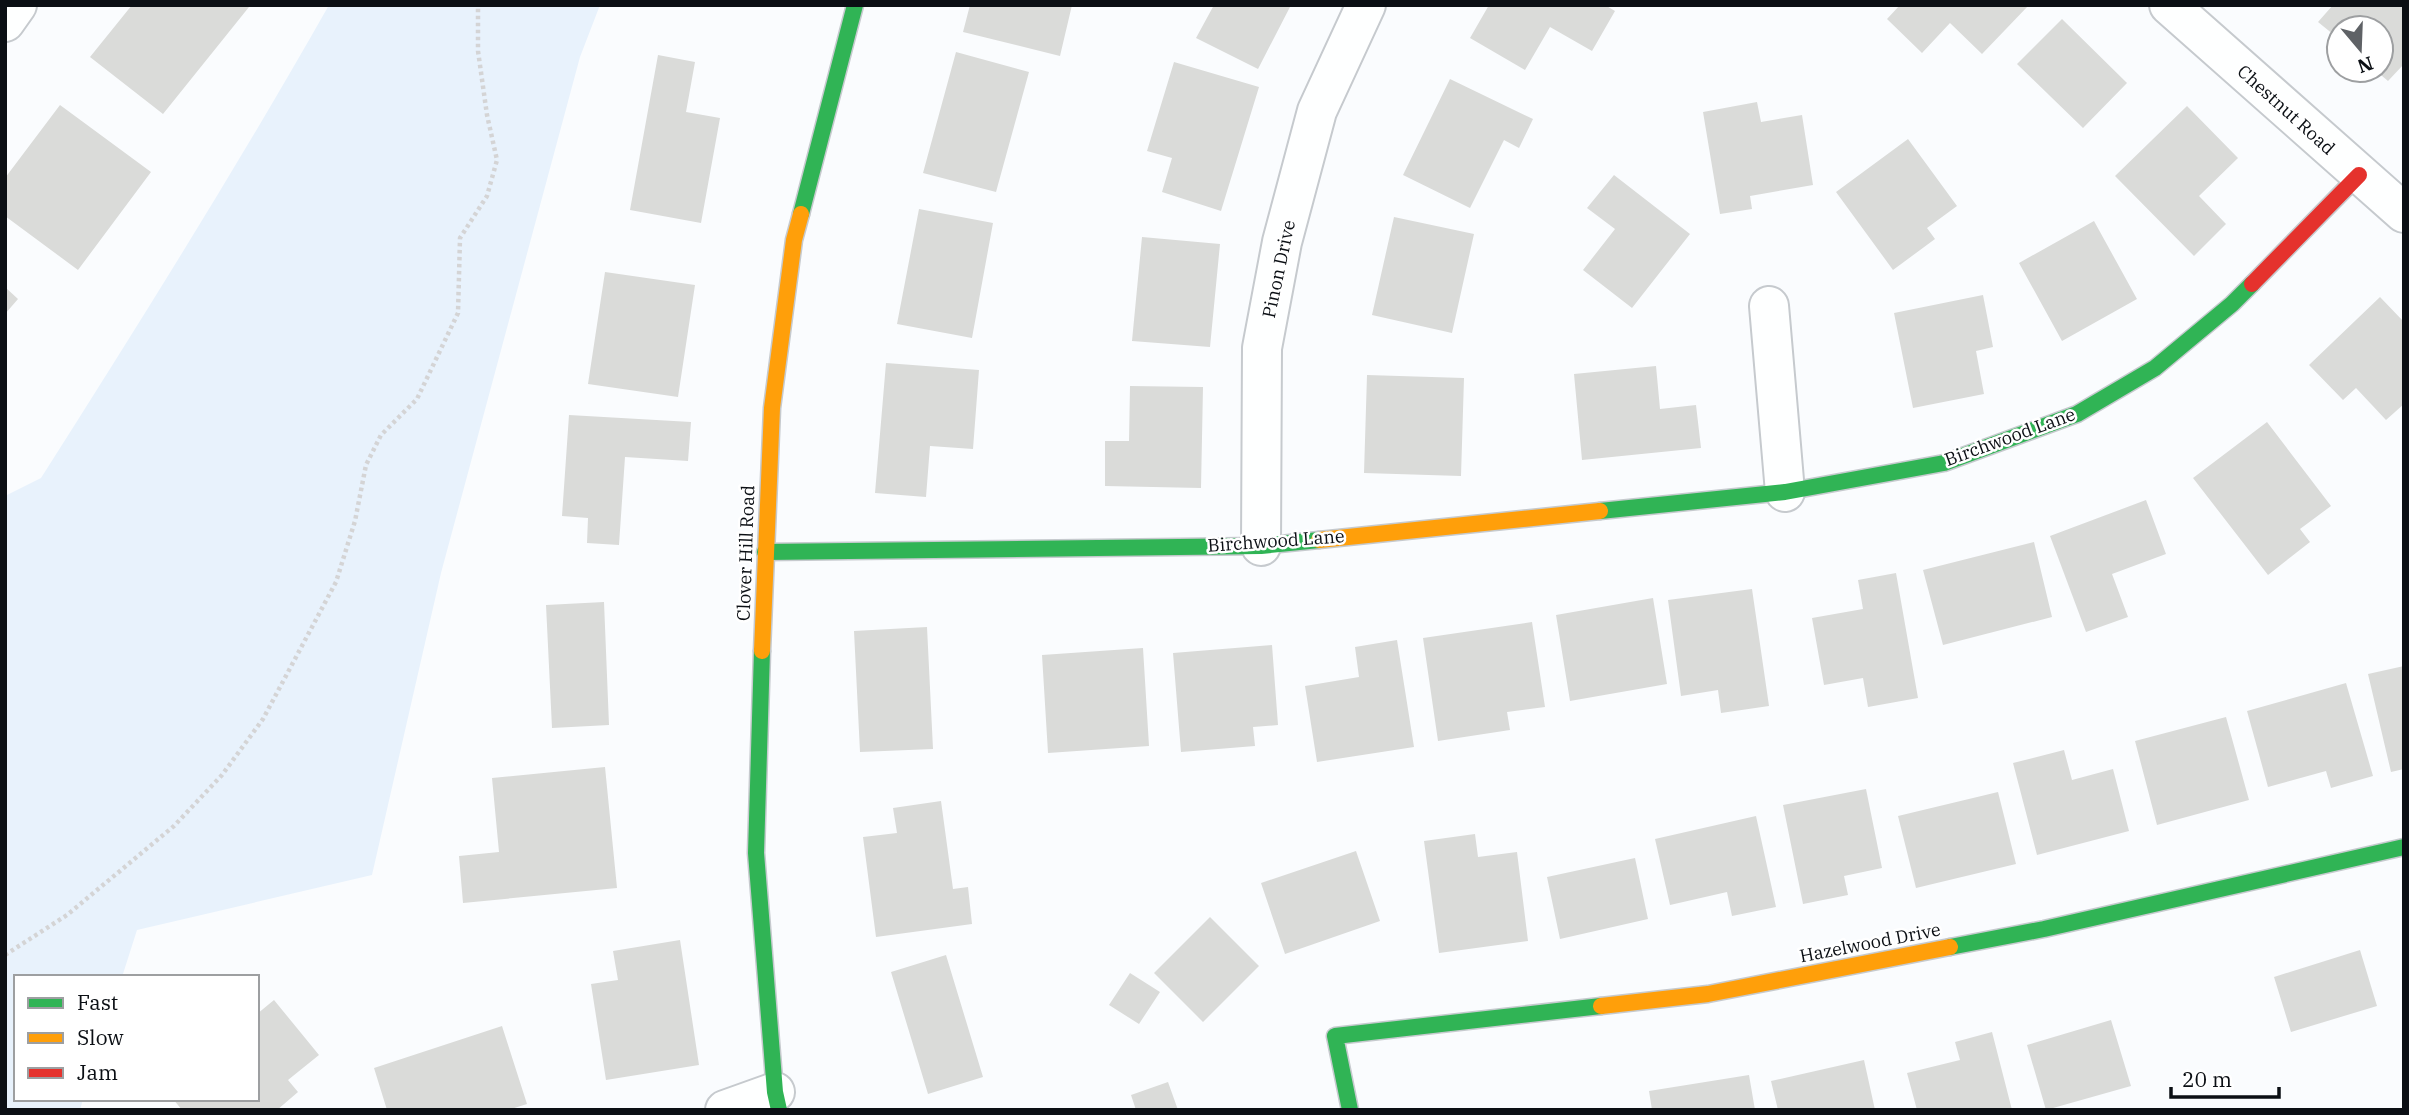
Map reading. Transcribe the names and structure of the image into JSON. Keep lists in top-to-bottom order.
{
  "streets": {
    "street": [
      "Chestnut Road",
      "Pinon Drive",
      "Birchwood Lane",
      "Clover Hill Road",
      "Hazelwood Drive"
    ]
  },
  "crossings": [
    ["Chestnut Road", "Birchwood Lane"],
    ["Pinon Drive", "Birchwood Lane"],
    ["Birchwood Lane", "Clover Hill Road"]
  ],
  "legend": ["Fast", "Slow", "Jam"],
  "scale_bar": "20 m",
  "north": "bottom"
}
